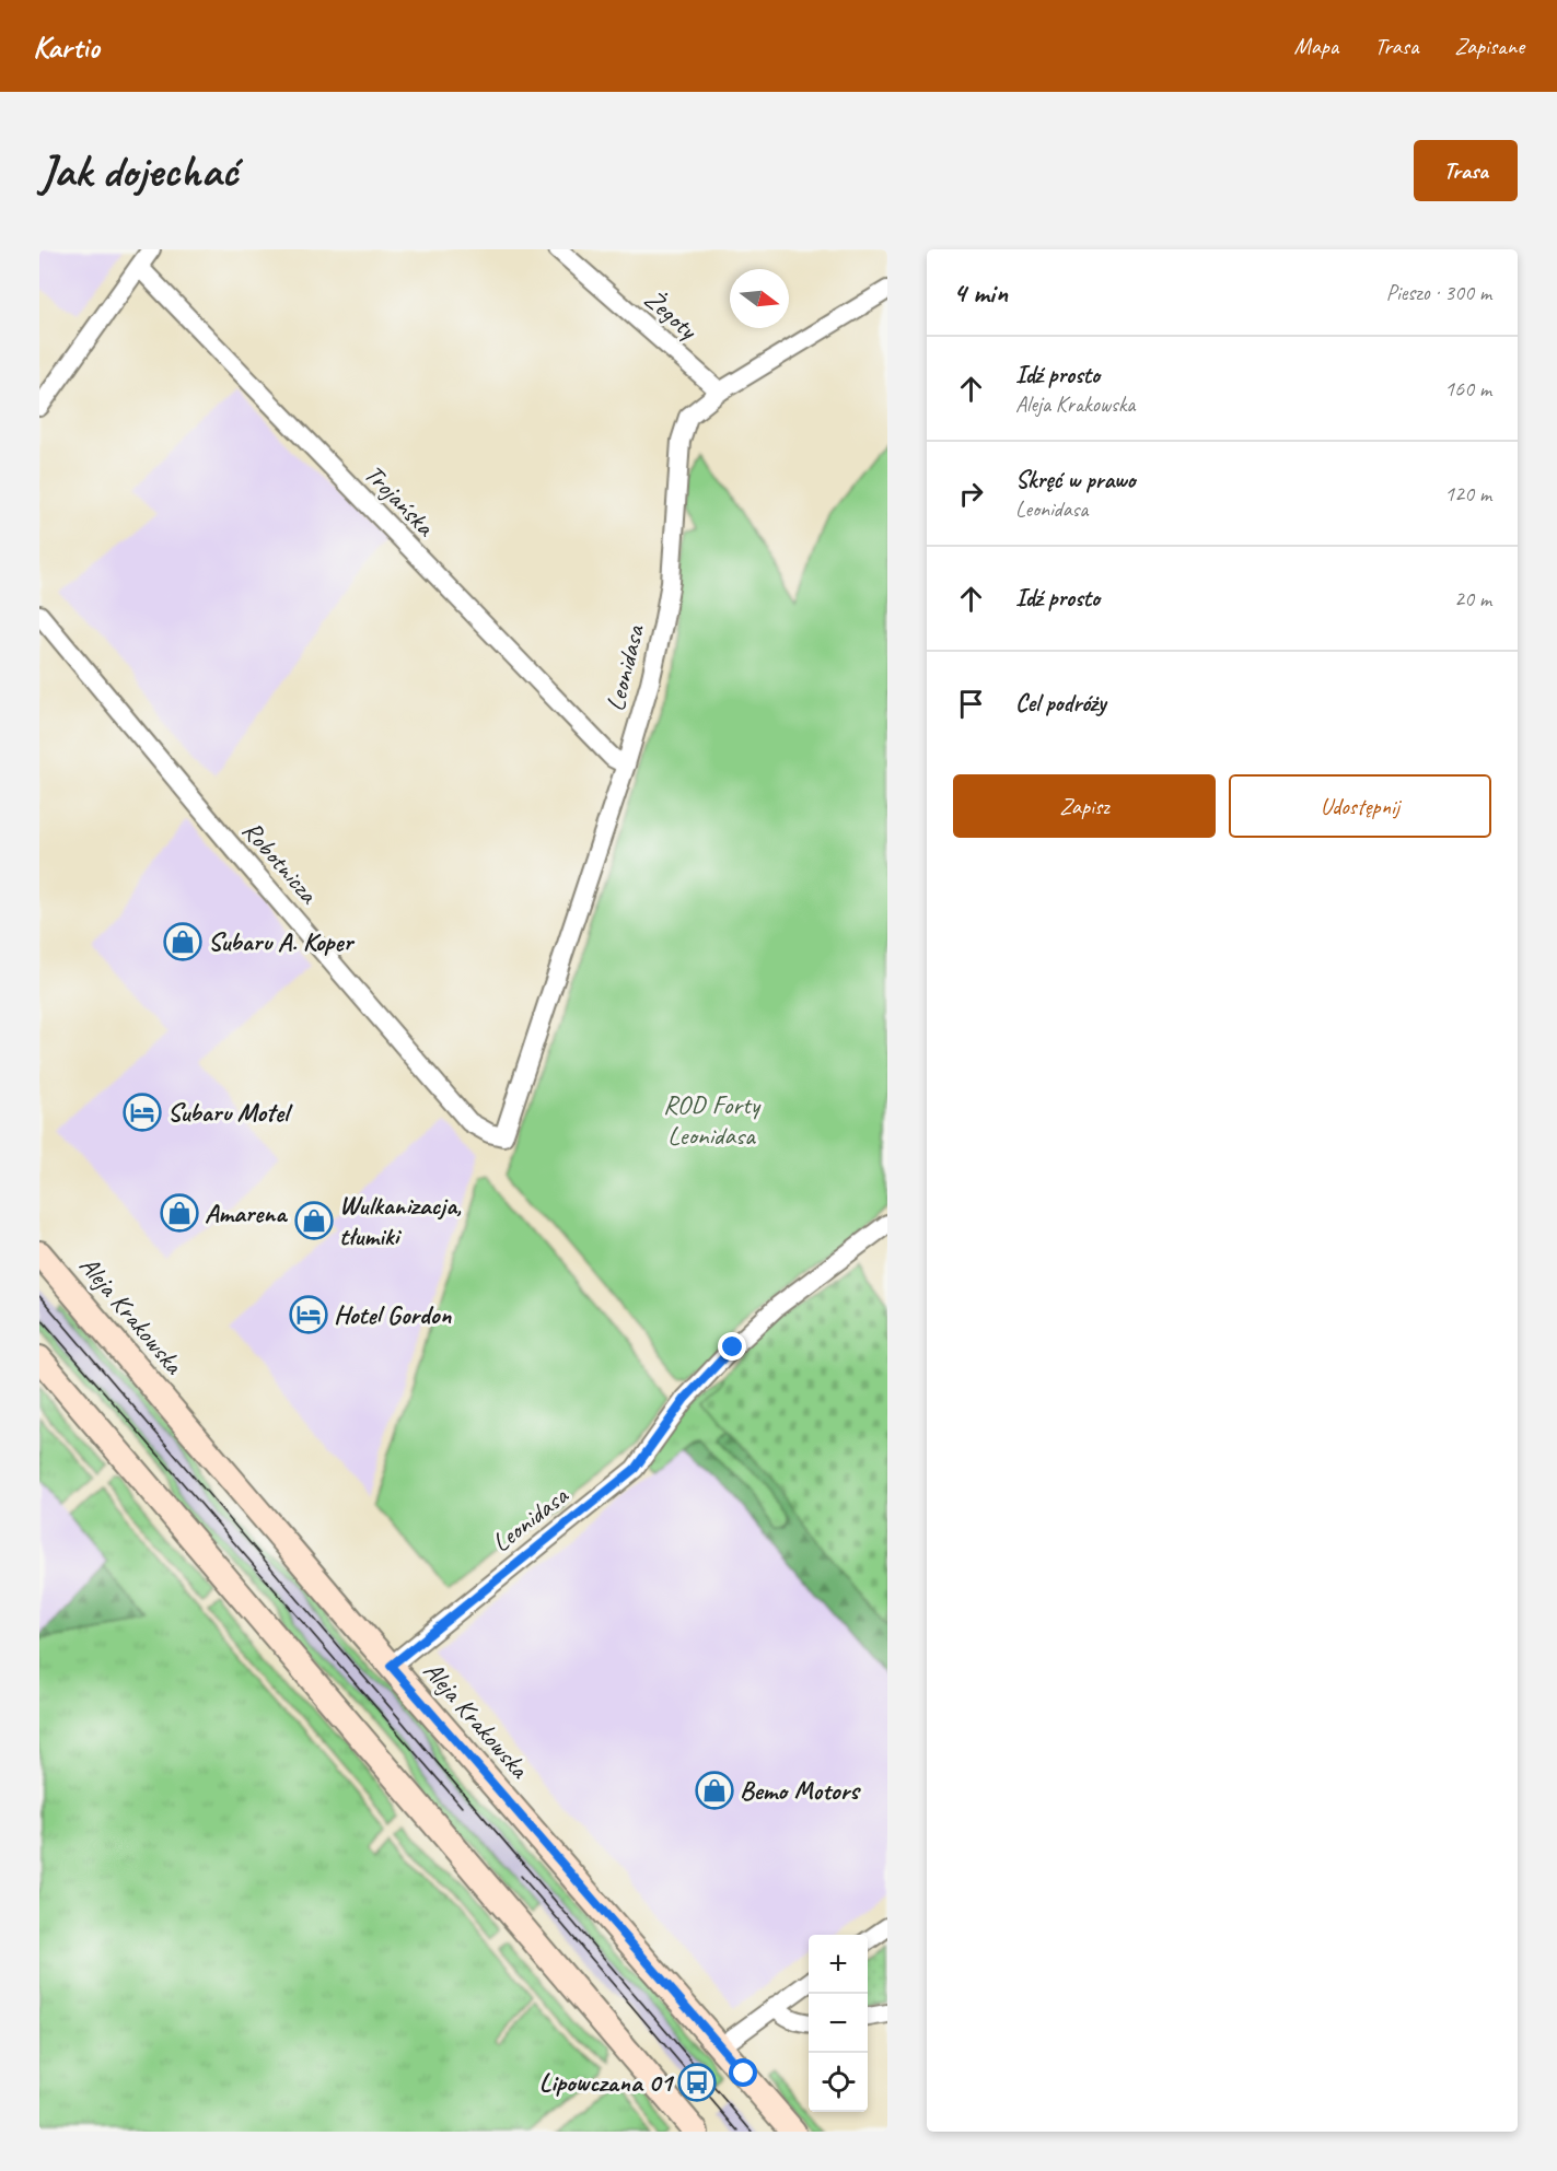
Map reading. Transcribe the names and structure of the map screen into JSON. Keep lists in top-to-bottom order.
{
  "streets": {
    "main road": ["Aleja Krakowska"],
    "street": [
      "Żegoty",
      "Trojańska",
      "Leonidasa",
      "Robotnicza"
    ]
  },
  "crossings": [
    ["Żegoty", "Leonidasa"],
    ["Trojańska", "Leonidasa"],
    ["Leonidasa", "Robotnicza"],
    ["Leonidasa", "Aleja Krakowska"]
  ],
  "parks": ["ROD Forty Leonidasa"],
  "places": {
    "shop": [
      "Subaru A. Koper",
      "Amarena",
      "Wulkanizacja, tłumiki",
      "Bemo Motors"
    ],
    "hotel": ["Subaru Motel", "Hotel Gordon"],
    "bus stop": ["Lipowczana 01"]
  },
  "north": "right",
  "page": {
    "header": "Kartio",
    "nav": ["Mapa", "Trasa", "Zapisane"],
    "buttons": [
      "Trasa",
      ["Zapisz", "Udostępnij"]
    ],
    "title": "Jak dojechać",
    "heading": ["4 min", "Pieszo · 300 m"],
    "list": [
      ["Idź prosto", "Aleja Krakowska", "160 m"],
      ["Skręć w prawo", "Leonidasa", "120 m"],
      ["Idź prosto", "20 m"],
      "Cel podróży"
    ],
    "map_buttons": ["+", "−"]
  }
}
